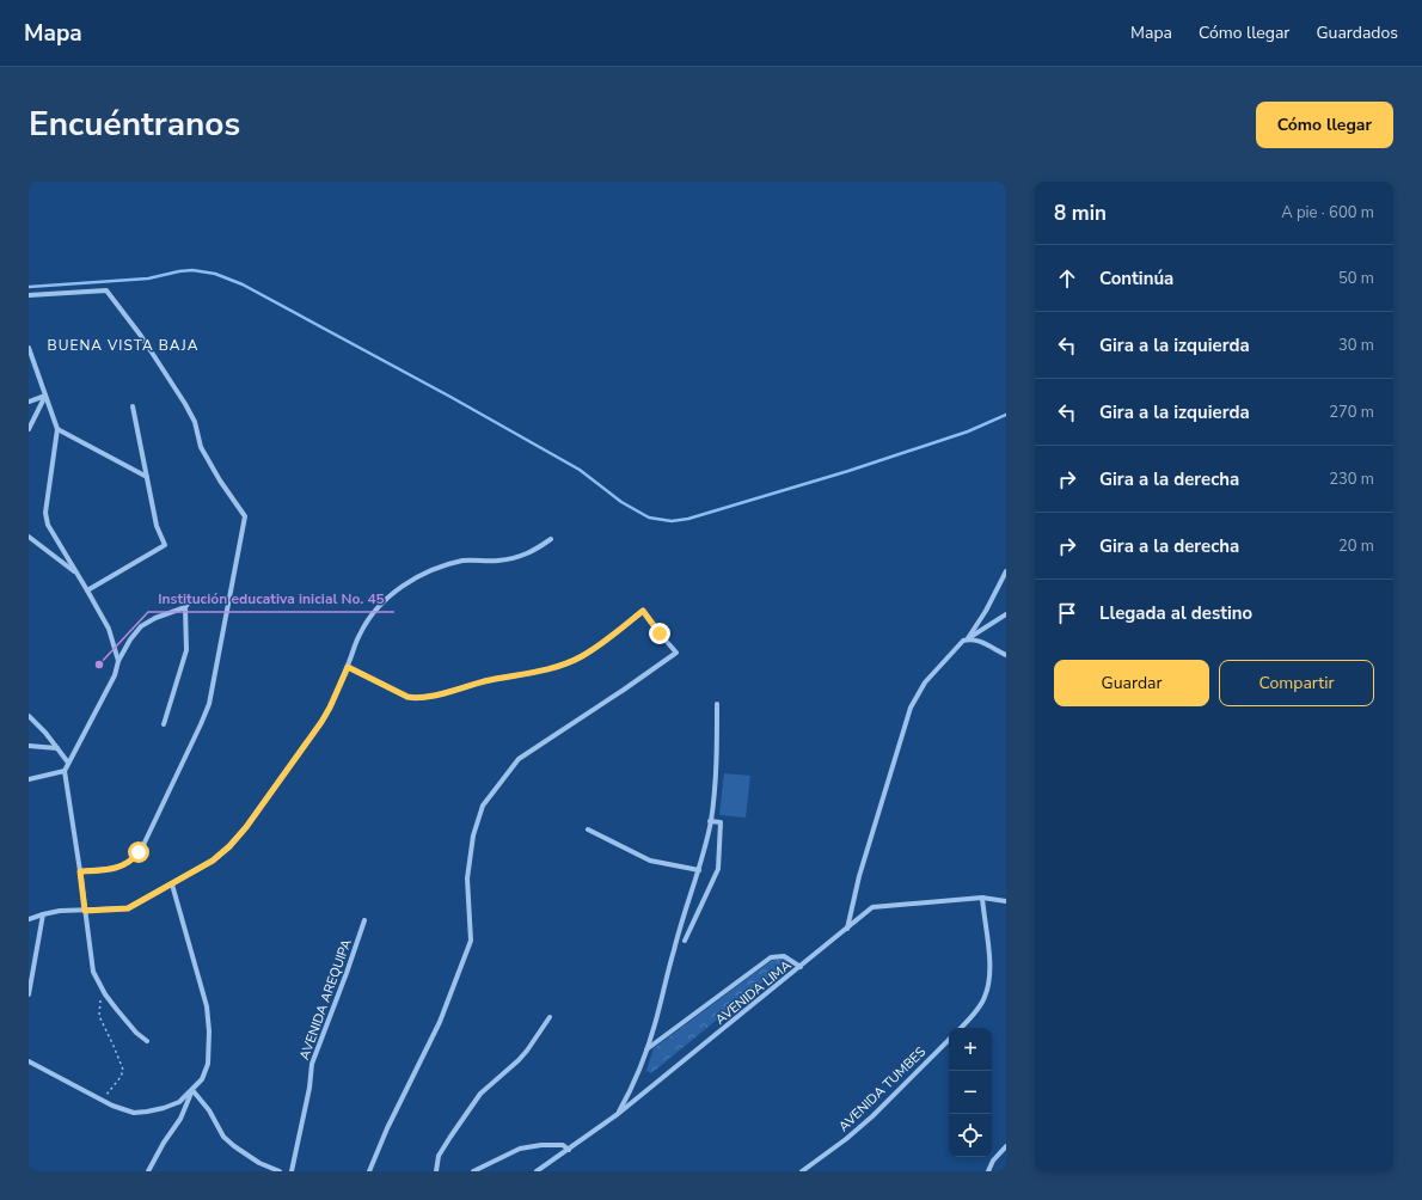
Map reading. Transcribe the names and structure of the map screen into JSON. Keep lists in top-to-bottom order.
{
  "streets": {
    "street": ["AVENIDA LIMA", "AVENIDA AREQUIPA", "AVENIDA TUMBES"]
  },
  "districts": ["BUENA VISTA BAJA"],
  "places": ["Institución educativa inicial No. 45"],
  "page": {
    "header": "Mapa",
    "nav": ["Mapa", "Cómo llegar", "Guardados"],
    "title": "Encuéntranos",
    "buttons": [
      "Cómo llegar",
      ["Guardar", "Compartir"]
    ],
    "heading": ["8 min", "A pie · 600 m"],
    "list": [
      ["Continúa", "50 m"],
      ["Gira a la izquierda", "30 m"],
      ["Gira a la izquierda", "270 m"],
      ["Gira a la derecha", "230 m"],
      ["Gira a la derecha", "20 m"],
      "Llegada al destino"
    ],
    "map_buttons": ["+", "−"]
  }
}
